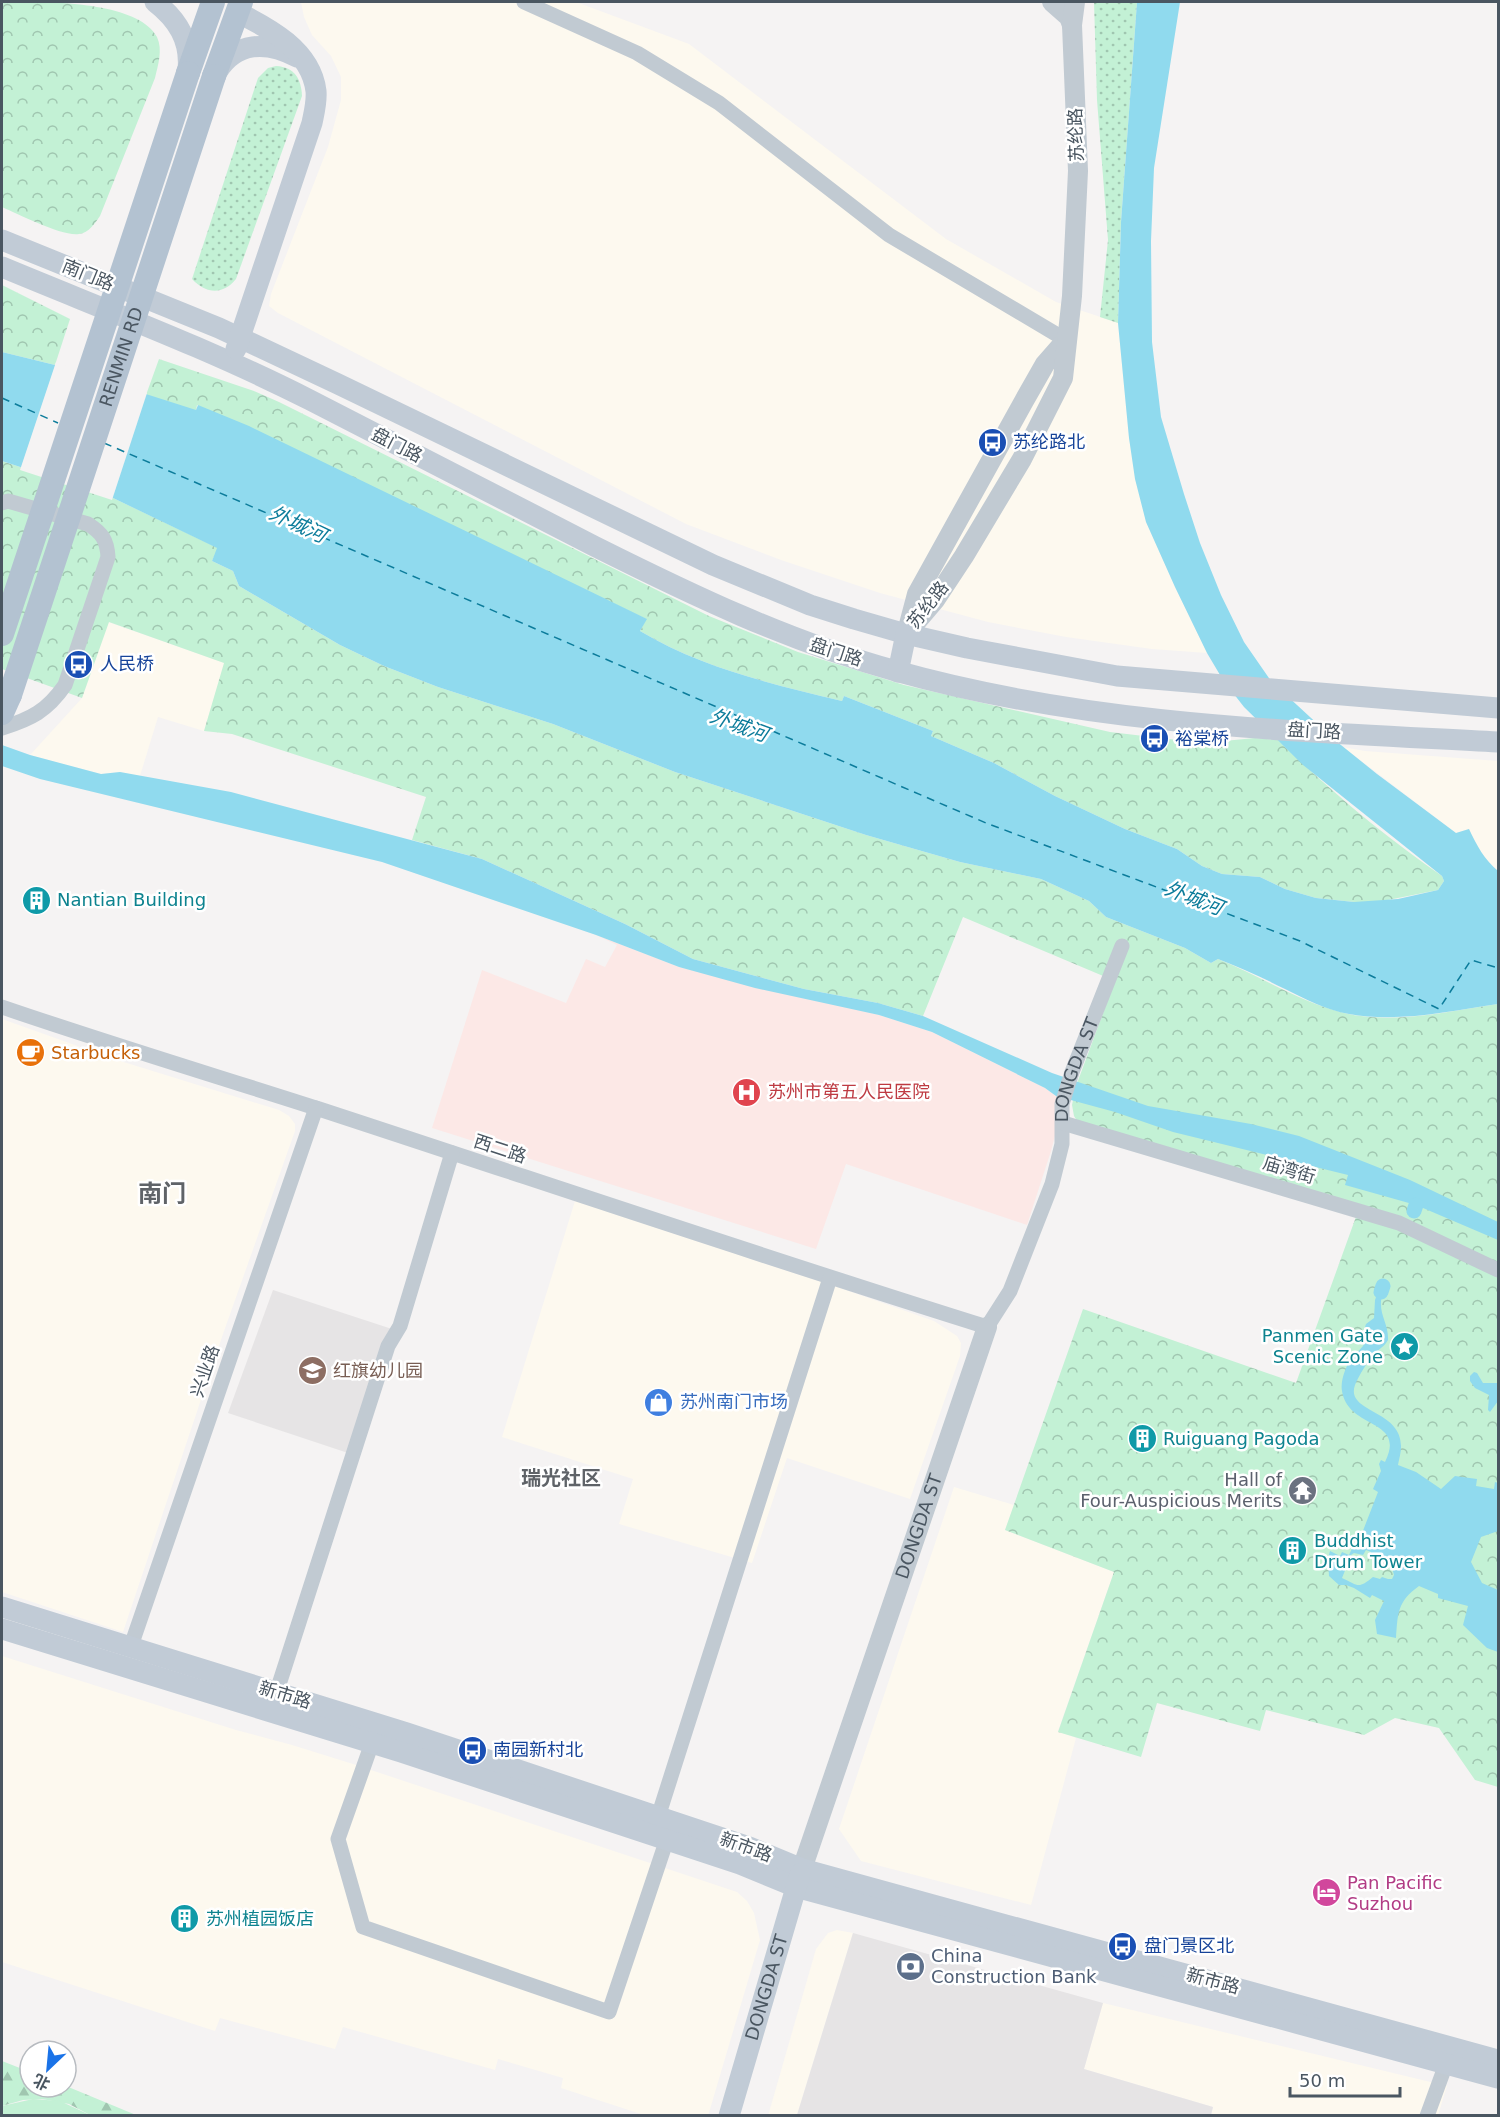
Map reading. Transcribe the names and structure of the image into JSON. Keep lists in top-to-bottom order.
{
  "streets": {
    "main road": [
      "南门路",
      "RENMIN RD",
      "盘门路",
      "DONGDA ST",
      "新市路"
    ],
    "street": [
      "苏纶路",
      "西二路",
      "庙湾街",
      "兴业路"
    ]
  },
  "crossings": [
    ["苏纶路", "盘门路"],
    ["南门路", "盘门路"],
    ["DONGDA ST", "西二路"],
    ["DONGDA ST", "庙湾街"],
    ["DONGDA ST", "新市路"],
    ["西二路", "兴业路"],
    ["兴业路", "新市路"]
  ],
  "districts": ["南门", "瑞光社区"],
  "water": ["外城河"],
  "places": {
    "bus stop": [
      "苏纶路北",
      "人民桥",
      "裕棠桥",
      "南园新村北",
      "盘门景区北"
    ],
    "building": [
      "Nantian Building",
      "Ruiguang Pagoda",
      "Buddhist Drum Tower",
      "苏州植园饭店"
    ],
    "cafe": ["Starbucks"],
    "hospital": ["苏州市第五人民医院"],
    "place": ["Panmen Gate Scenic Zone"],
    "school or university": ["红旗幼儿园"],
    "shop": ["苏州南门市场"],
    "temple": ["Hall of Four-Auspicious Merits"],
    "hotel": ["Pan Pacific Suzhou"],
    "bank": ["China Construction Bank"]
  },
  "scale_bar": "50 m",
  "north": "bottom left"
}
